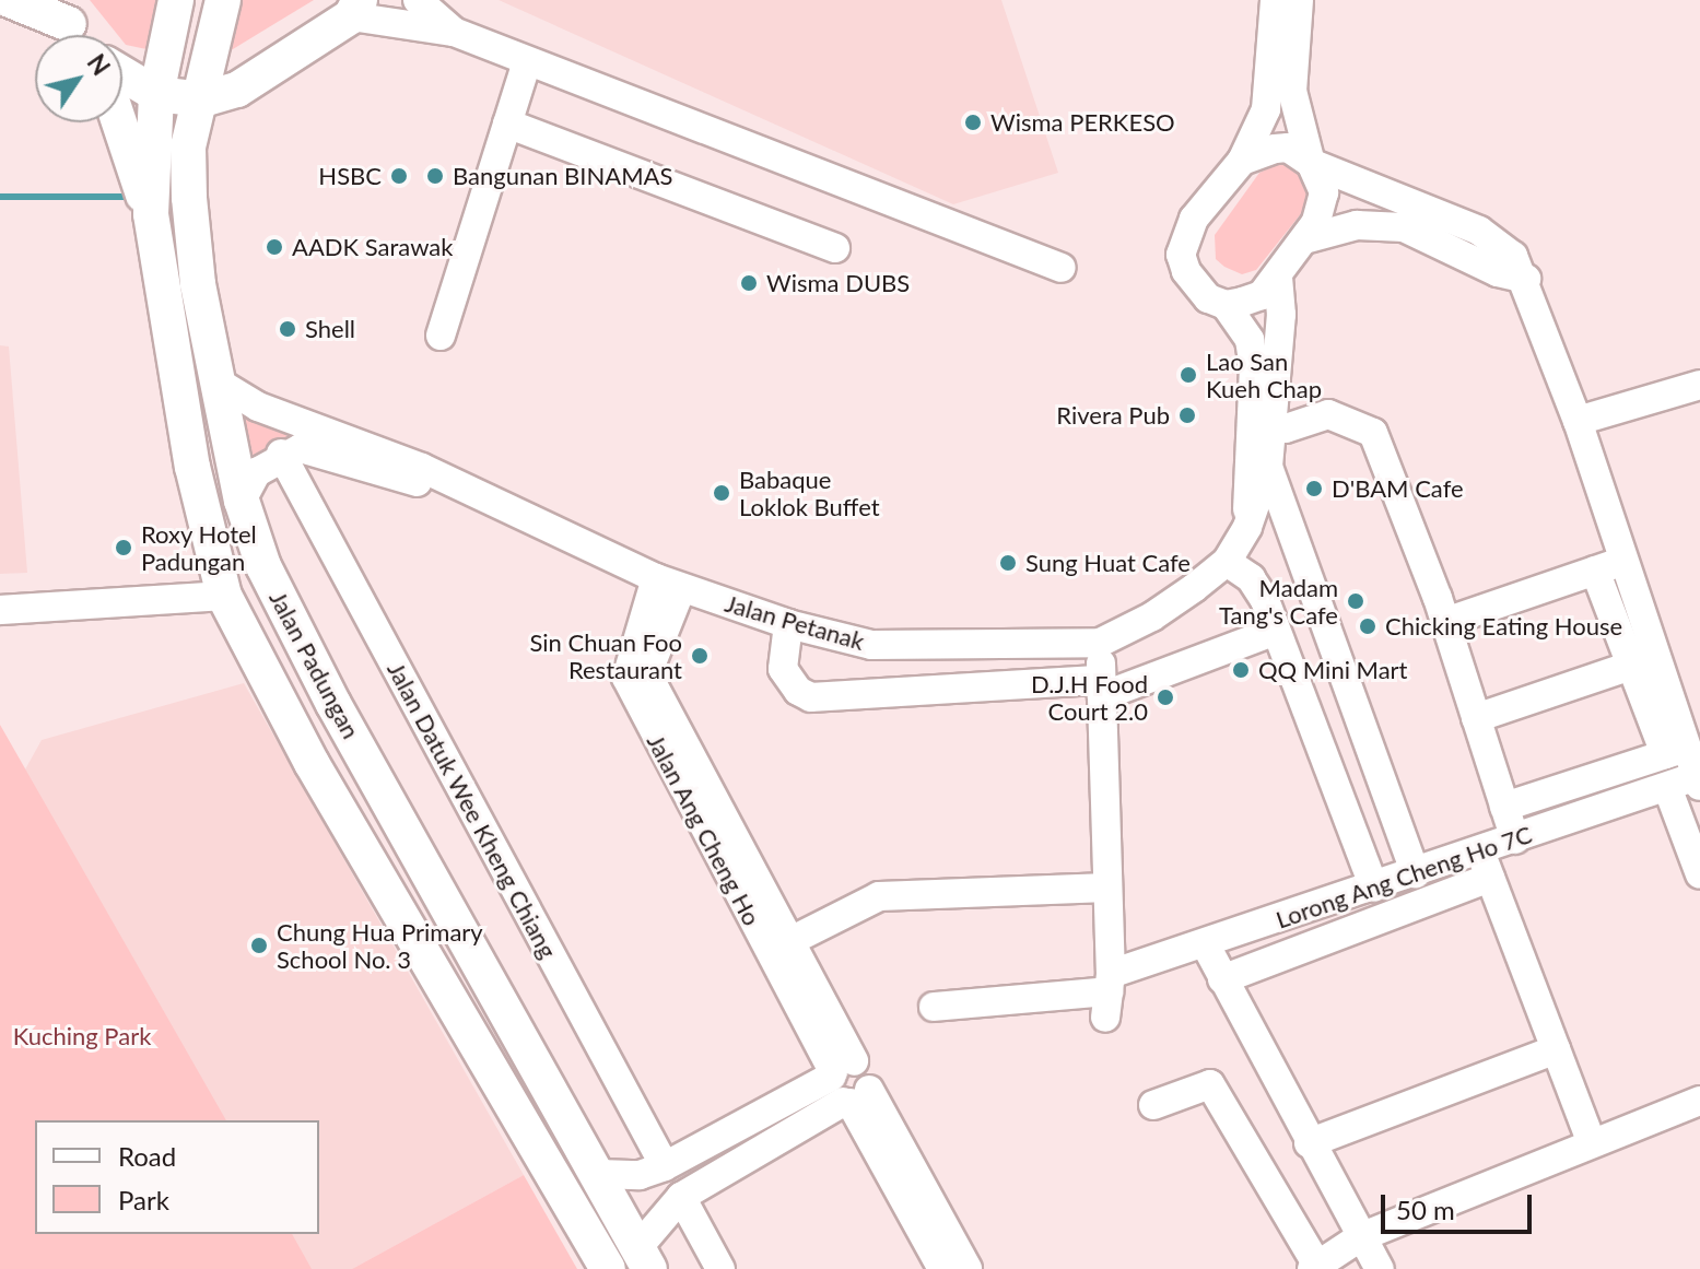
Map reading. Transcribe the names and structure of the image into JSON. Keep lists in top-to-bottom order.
{
  "streets": {
    "main road": ["Jalan Padungan"],
    "street": [
      "Jalan Petanak",
      "Jalan Datuk Wee Kheng Chiang",
      "Jalan Ang Cheng Ho",
      "Lorong Ang Cheng Ho 7C"
    ]
  },
  "crossings": [
    ["Jalan Petanak", "Jalan Padungan"],
    ["Jalan Petanak", "Jalan Datuk Wee Kheng Chiang"],
    ["Jalan Petanak", "Jalan Ang Cheng Ho"]
  ],
  "parks": ["Kuching Park"],
  "places": [
    "Wisma PERKESO",
    "HSBC",
    "Bangunan BINAMAS",
    "AADK Sarawak",
    "Wisma DUBS",
    "Shell",
    "Lao San Kueh Chap",
    "Rivera Pub",
    "D'BAM Cafe",
    "Babaque Loklok Buffet",
    "Roxy Hotel Padungan",
    "Sung Huat Cafe",
    "Madam Tang's Cafe",
    "Chicking Eating House",
    "Sin Chuan Foo Restaurant",
    "QQ Mini Mart",
    "D.J.H Food Court 2.0",
    "Chung Hua Primary School No. 3"
  ],
  "legend": ["Road", "Park"],
  "scale_bar": "50 m",
  "north": "top right"
}
